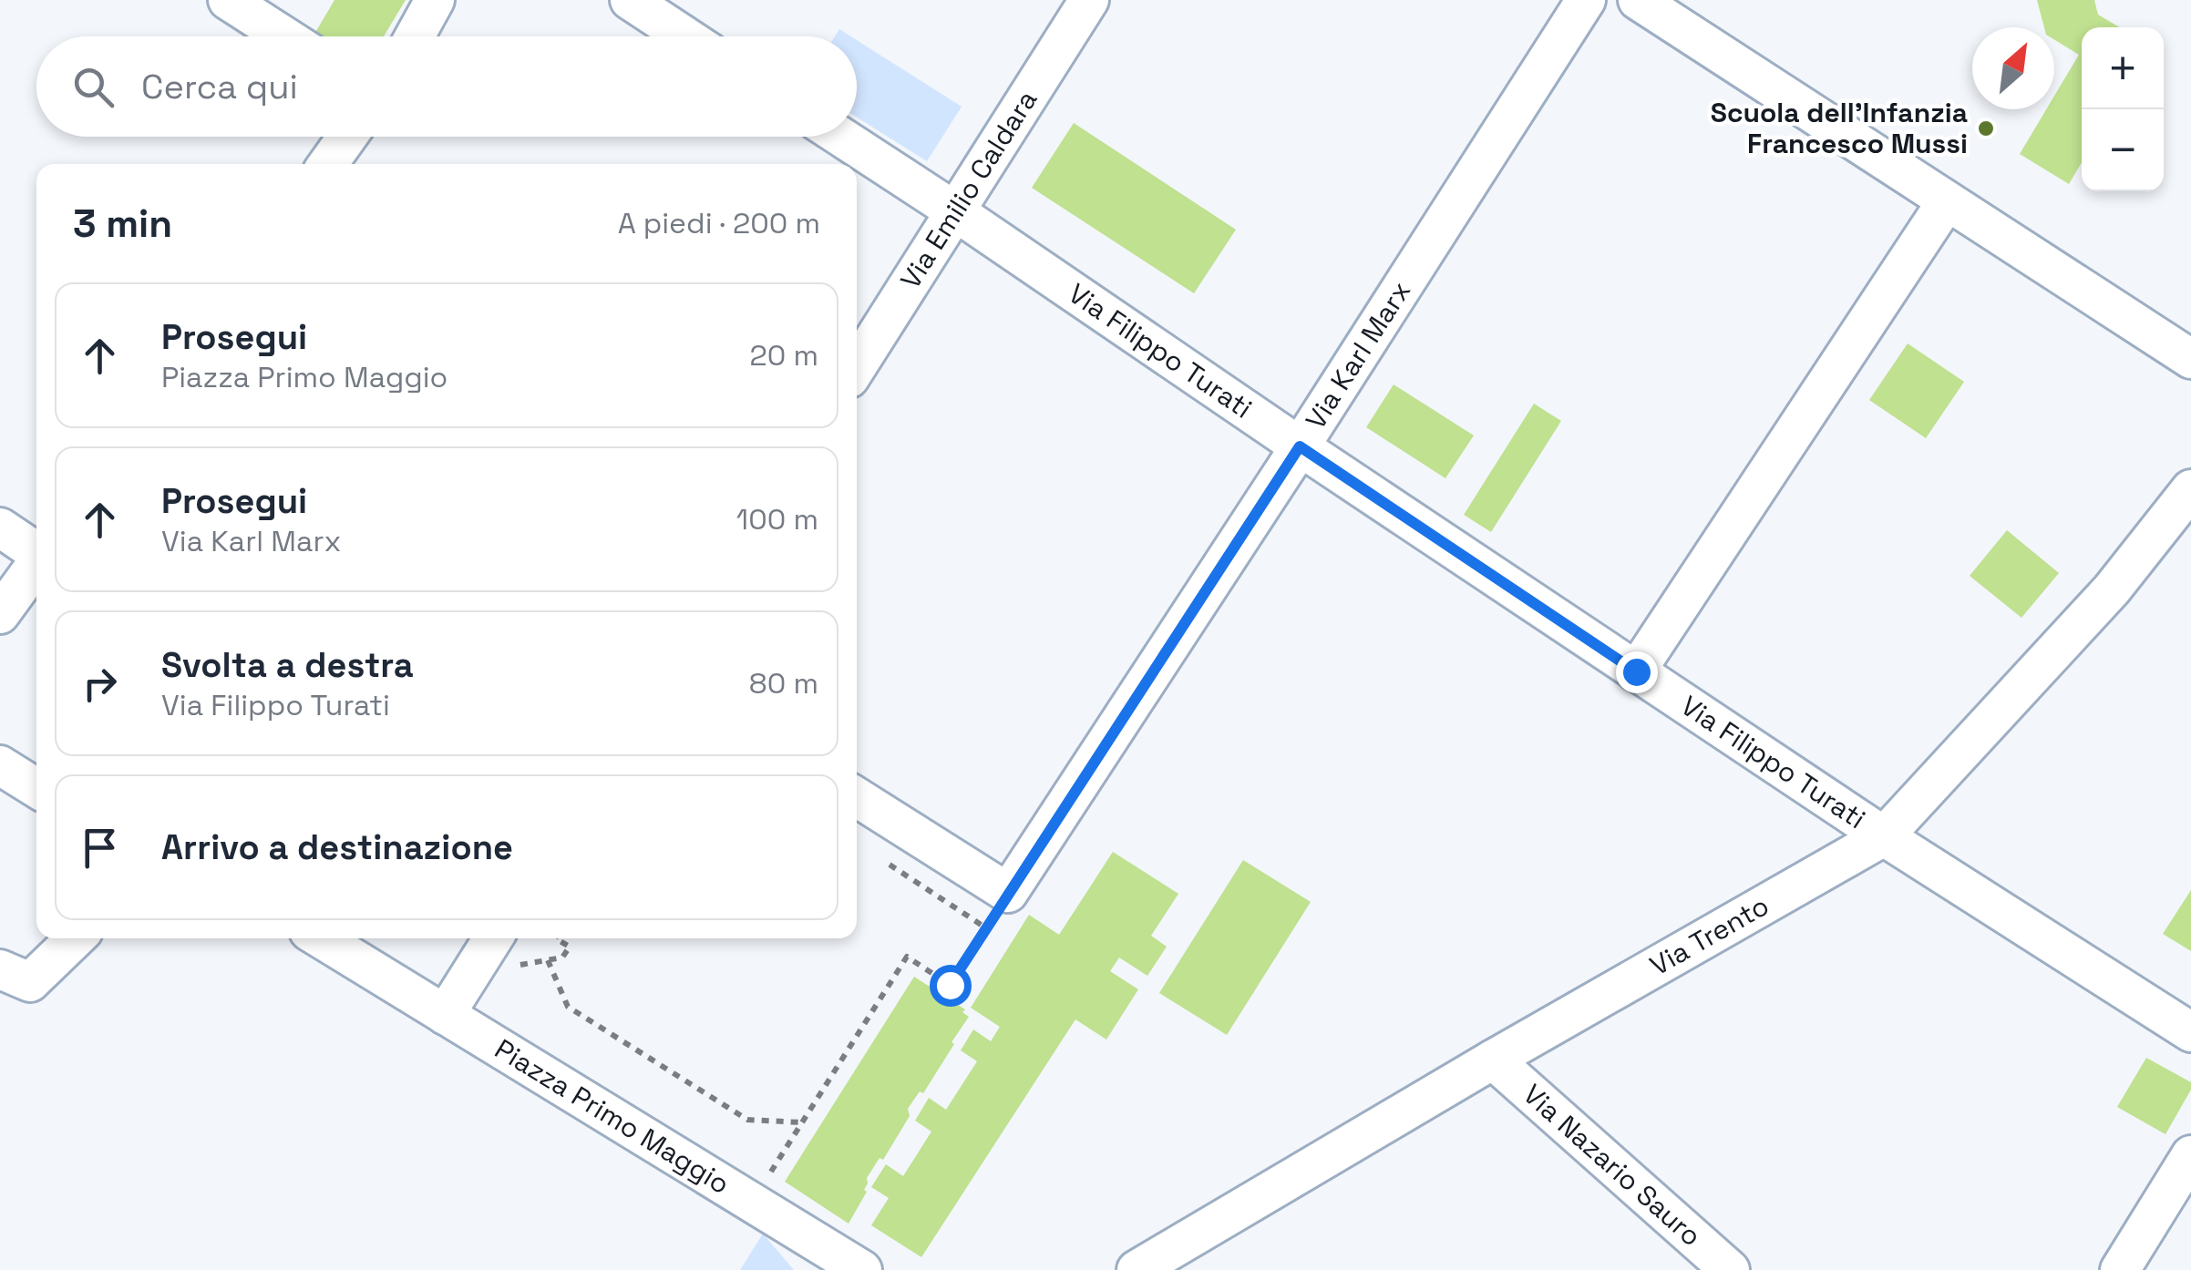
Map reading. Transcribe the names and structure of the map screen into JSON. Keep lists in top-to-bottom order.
{
  "streets": {
    "street": [
      "Via Emilio Caldara",
      "Via Filippo Turati",
      "Via Karl Marx",
      "Via Trento",
      "Piazza Primo Maggio",
      "Via Nazario Sauro"
    ]
  },
  "crossings": [
    ["Via Emilio Caldara", "Via Filippo Turati"],
    ["Via Filippo Turati", "Via Karl Marx"],
    ["Via Filippo Turati", "Via Trento"],
    ["Via Trento", "Via Nazario Sauro"]
  ],
  "places": ["Scuola dell'Infanzia Francesco Mussi"],
  "north": "top right",
  "page": {
    "map_buttons": ["+", "−"],
    "search": "Cerca qui",
    "heading": ["3 min", "A piedi · 200 m"],
    "list": [
      ["Prosegui", "Piazza Primo Maggio", "20 m"],
      ["Prosegui", "Via Karl Marx", "100 m"],
      ["Svolta a destra", "Via Filippo Turati", "80 m"],
      "Arrivo a destinazione"
    ]
  }
}
